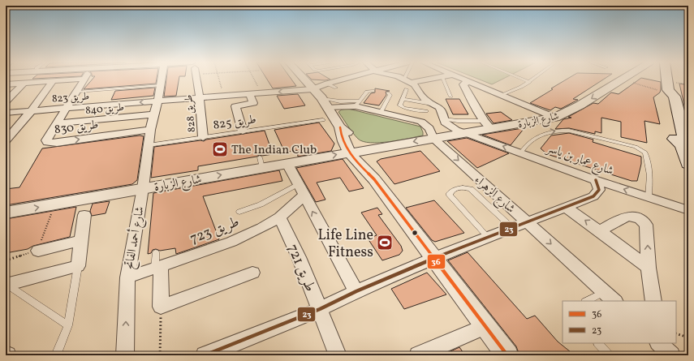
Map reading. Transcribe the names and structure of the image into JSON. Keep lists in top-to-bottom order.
{
  "streets": {
    "street": [
      "طريق 823",
      "طريق 840",
      "طريق 828",
      "شارع الزبارة",
      "طريق 830",
      "شارع عمار بن ياسر",
      "شارع الزهراء",
      "طريق 723",
      "شارع أحمد الفاتح",
      "طريق 721"
    ],
    "lane": ["طريق 825"]
  },
  "crossings": [
    ["طريق 823", "طريق 828"],
    ["طريق 823", "طريق 830"],
    ["طريق 823", "شارع أحمد الفاتح"],
    ["طريق 840", "طريق 830"],
    ["طريق 840", "شارع أحمد الفاتح"],
    ["طريق 828", "طريق 825"],
    ["شارع الزبارة", "شارع عمار بن ياسر"],
    ["شارع الزبارة", "شارع الزهراء"],
    ["شارع الزبارة", "شارع أحمد الفاتح"],
    ["طريق 825", "طريق 830"],
    ["طريق 825", "شارع أحمد الفاتح"],
    ["طريق 830", "شارع أحمد الفاتح"],
    ["طريق 723", "شارع أحمد الفاتح"],
    ["طريق 723", "طريق 721"]
  ],
  "one_way": ["طريق 823"],
  "places": {
    "sports": ["The Indian Club", "Life Line Fitness"]
  },
  "lines": ["transit line 36", "transit line 23"],
  "legend": ["36", "23"]
}
